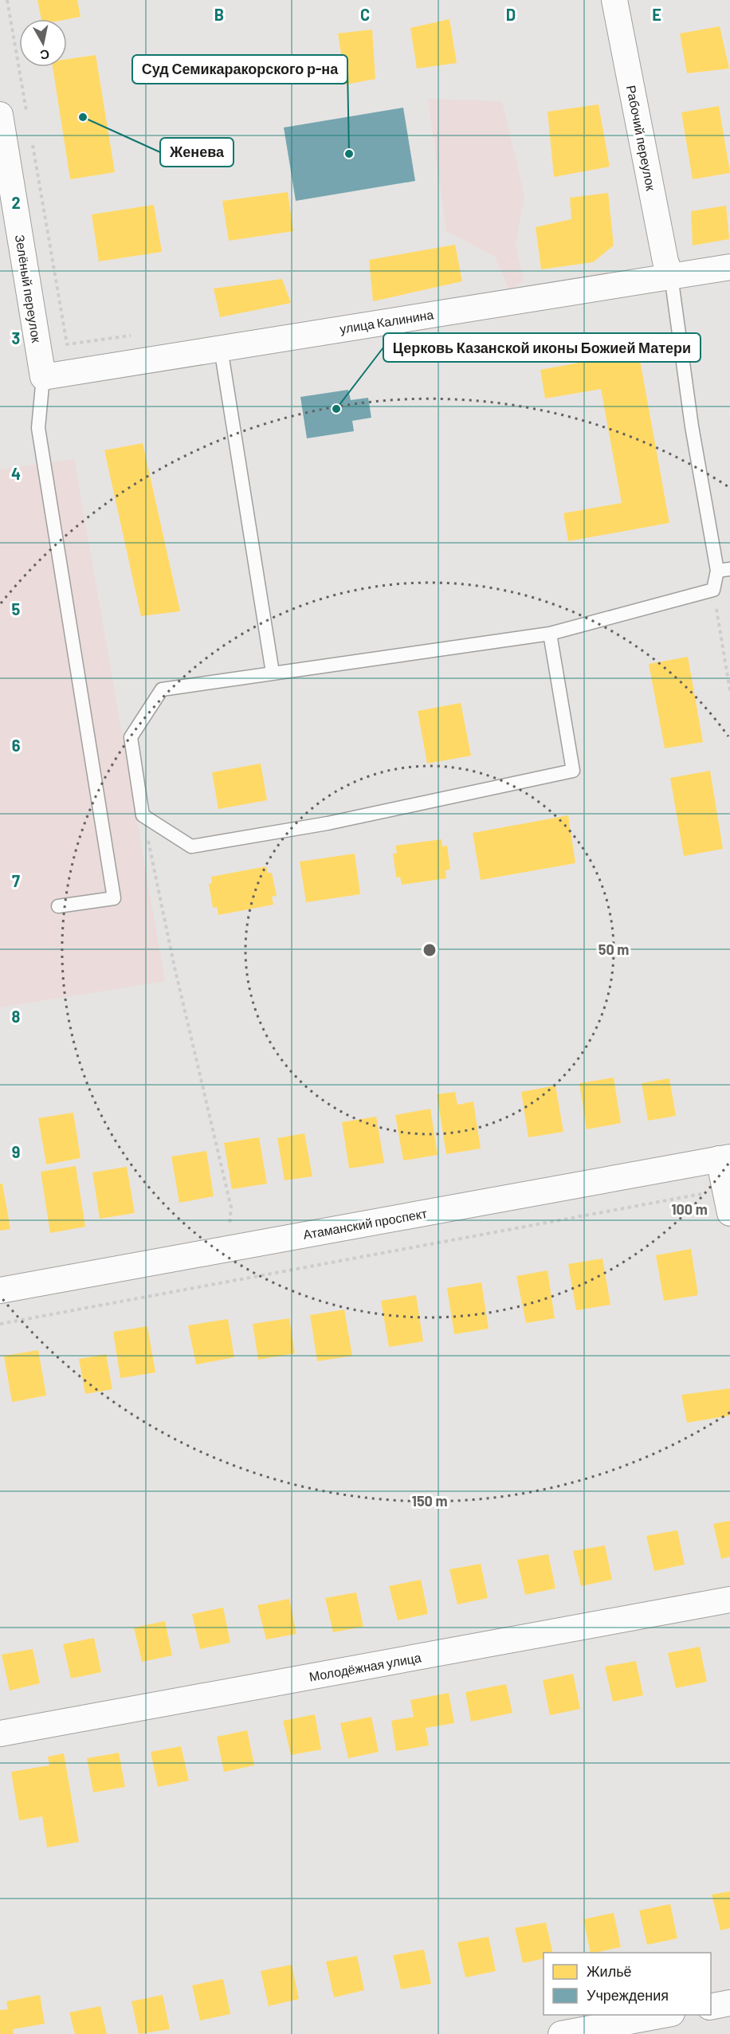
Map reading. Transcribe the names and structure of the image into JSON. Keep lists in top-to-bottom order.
{
  "streets": {
    "street": [
      "Рабочий переулок",
      "Зелёный переулок",
      "улица Калинина",
      "Атаманский проспект",
      "Молодёжная улица"
    ]
  },
  "crossings": [
    ["Рабочий переулок", "улица Калинина"],
    ["Зелёный переулок", "улица Калинина"]
  ],
  "places": ["Женева", "Суд Семикаракорского р-на", "Церковь Казанской иконы Божией Матери"],
  "legend": ["Жильё", "Учреждения"],
  "north": "bottom",
  "grid": {
    "columns": [
      "B",
      "C",
      "D",
      "E"
    ],
    "rows": [
      "2",
      "3",
      "4",
      "5",
      "6",
      "7",
      "8",
      "9"
    ]
  },
  "rings": ["50 m", "100 m", "150 m"]
}
